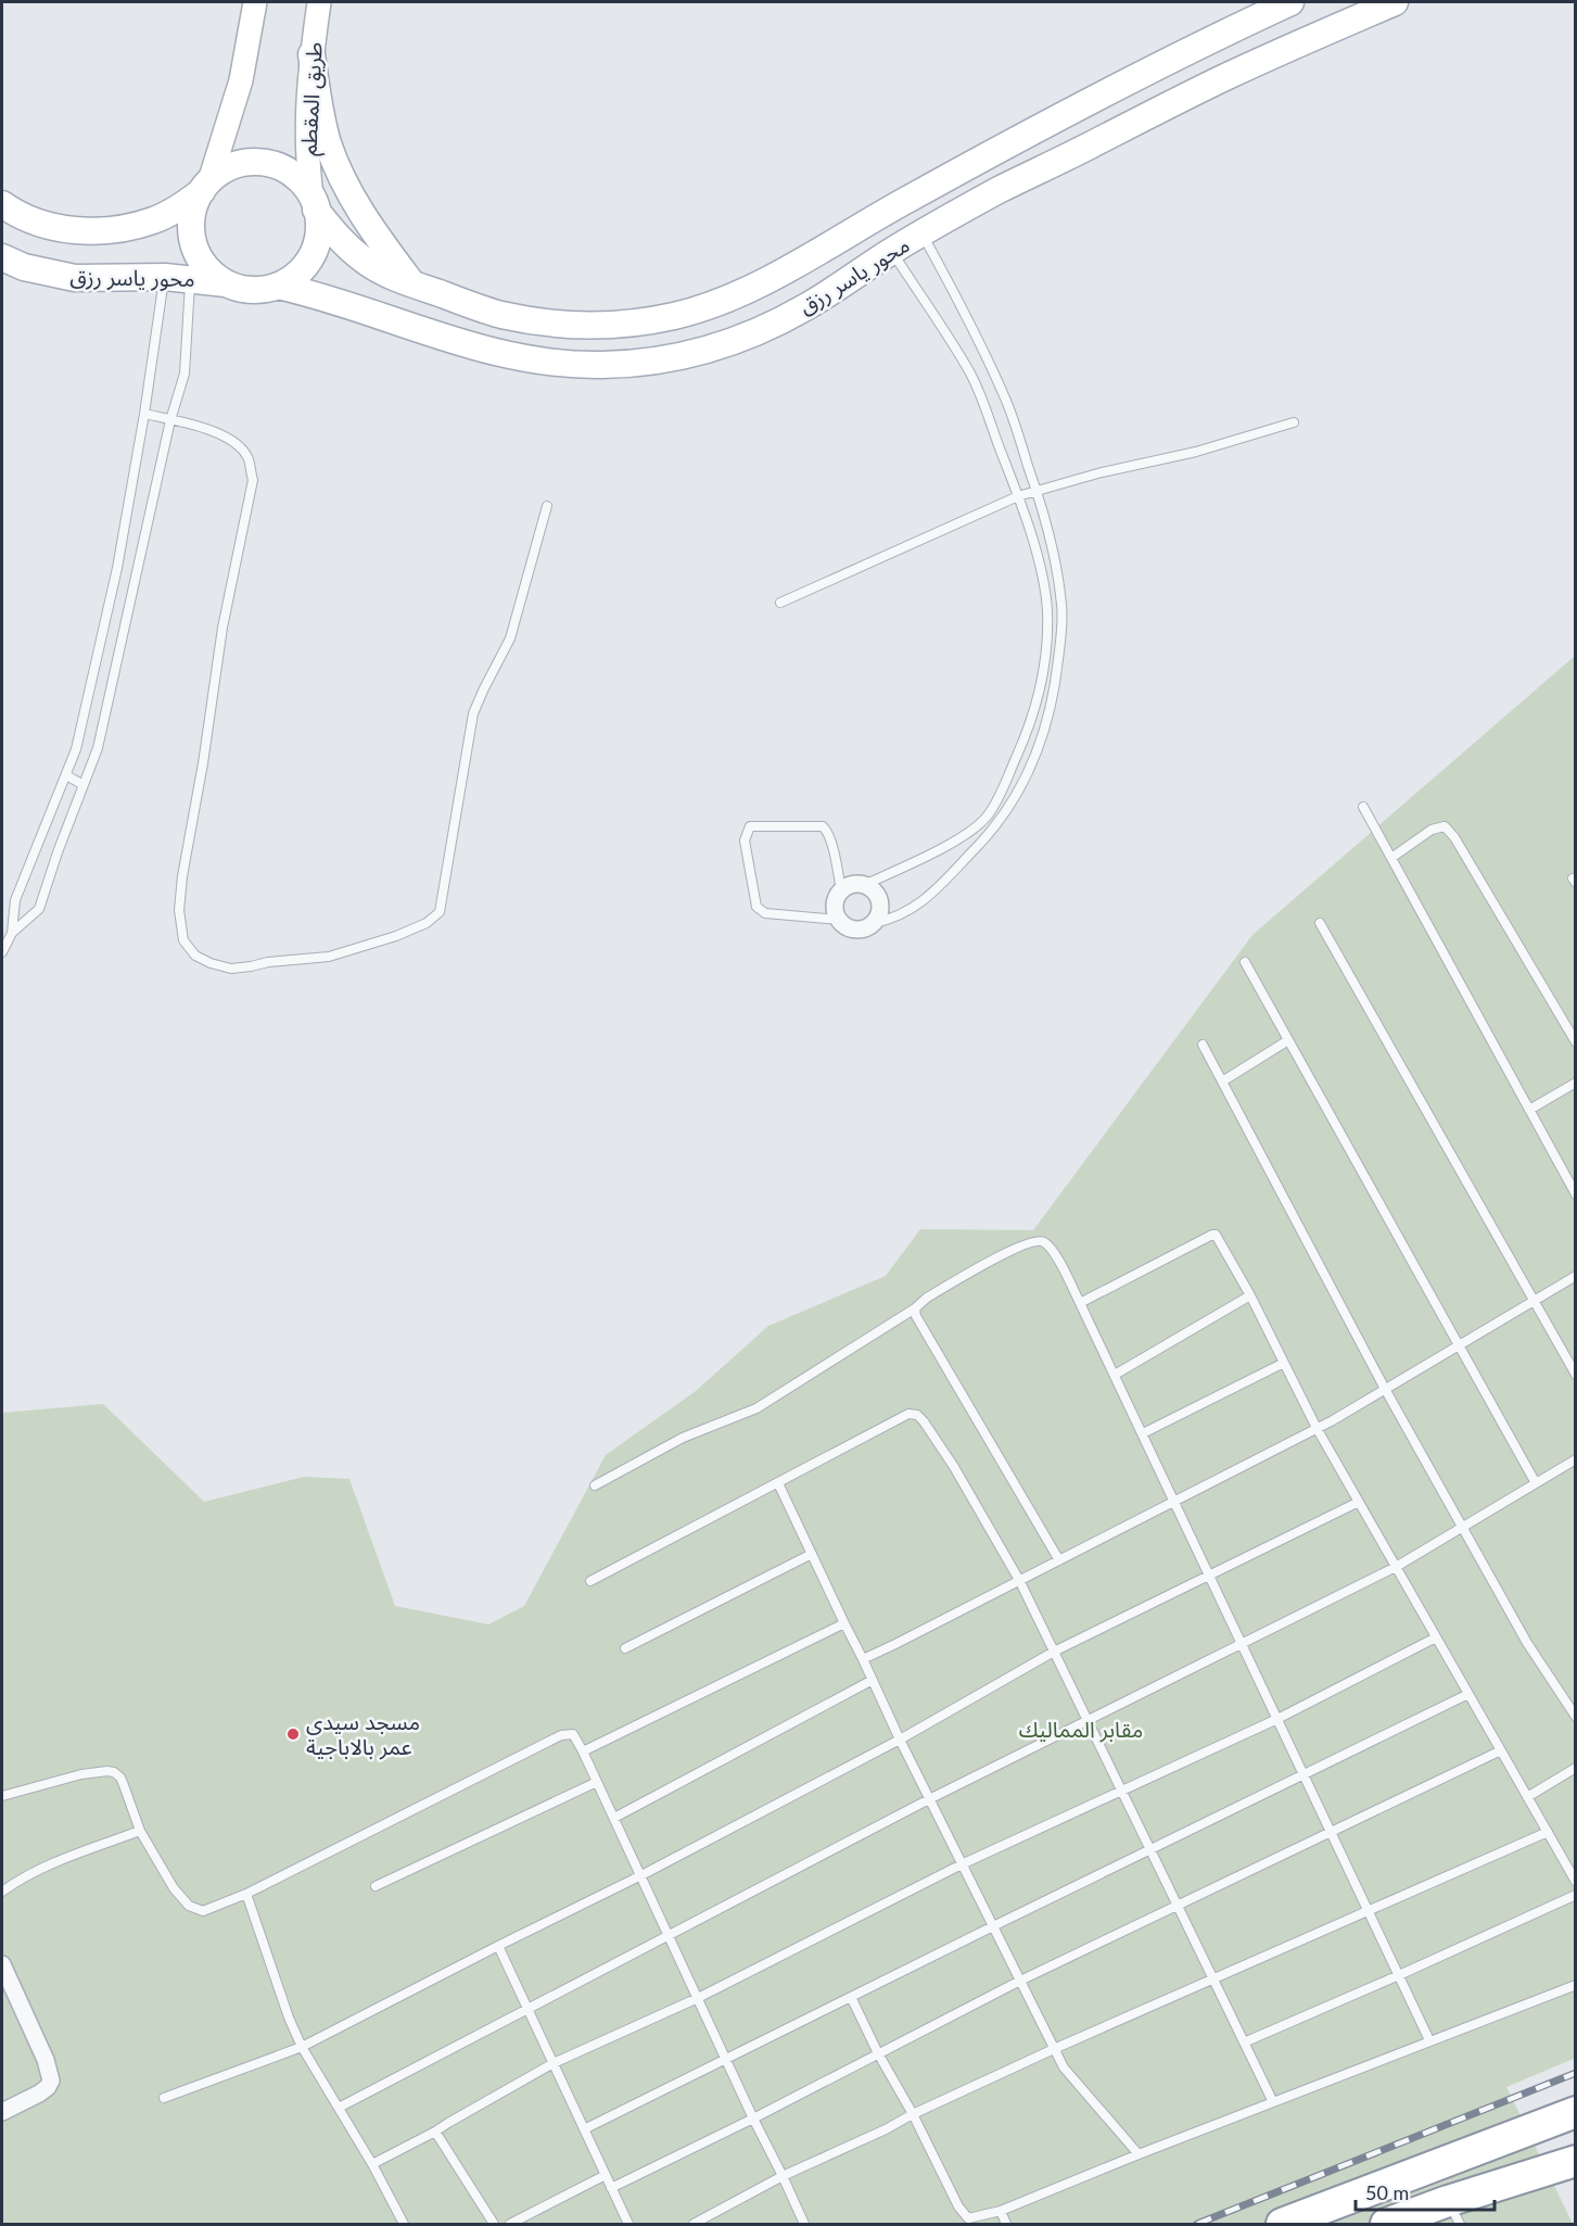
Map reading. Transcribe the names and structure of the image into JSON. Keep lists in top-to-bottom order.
{
  "streets": {
    "main road": ["طريق المقطم", "محور ياسر رزق"]
  },
  "crossings": [
    ["طريق المقطم", "محور ياسر رزق"]
  ],
  "parks": ["مقابر المماليك"],
  "places": ["مسجد سيدى عمر بالاباجية"],
  "scale_bar": "50 m"
}
